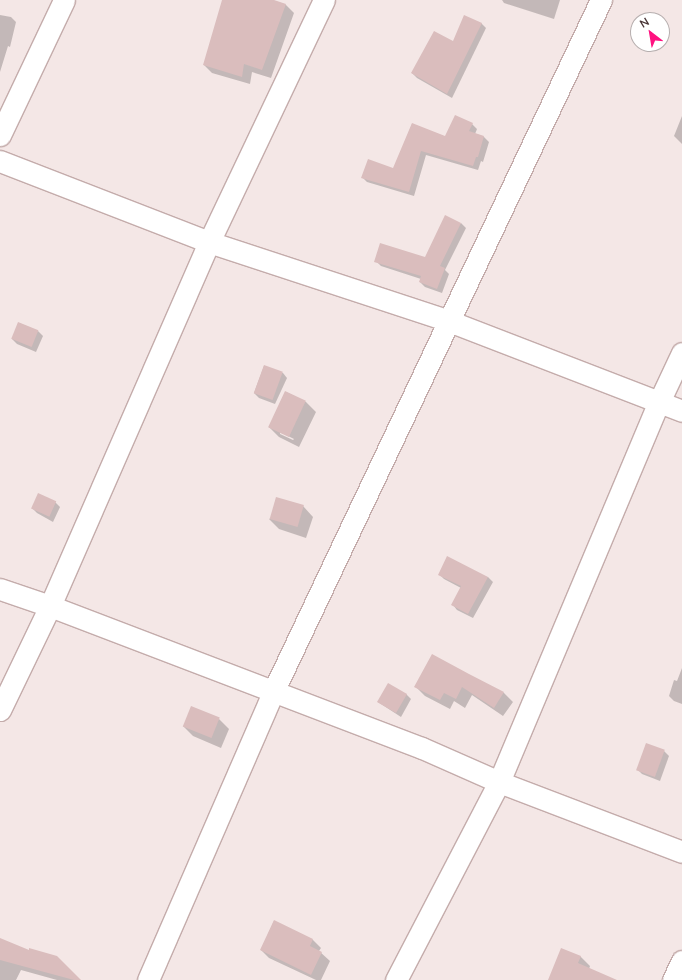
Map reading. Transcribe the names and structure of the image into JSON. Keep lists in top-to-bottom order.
{
  "north": "top left"
}
